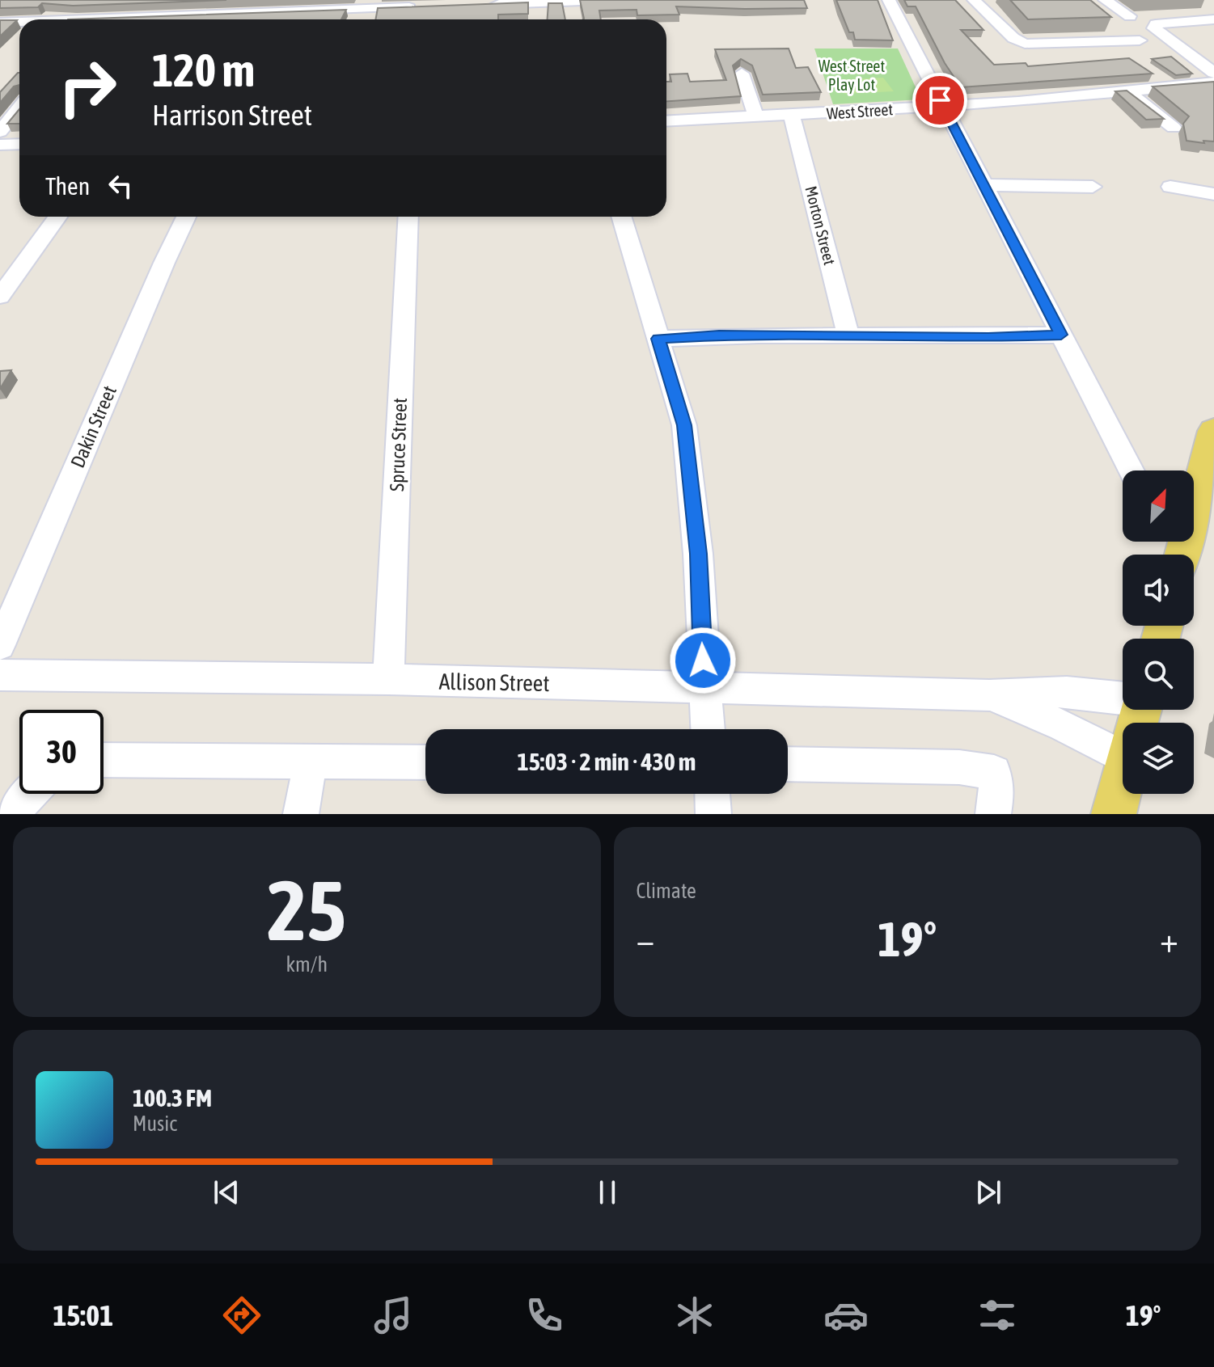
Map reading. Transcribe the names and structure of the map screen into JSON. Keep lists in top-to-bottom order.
{
  "streets": {
    "street": [
      "West Street",
      "Morton Street",
      "Dakin Street",
      "Spruce Street",
      "Allison Street"
    ]
  },
  "crossings": [
    ["West Street", "Morton Street"],
    ["Spruce Street", "Allison Street"]
  ],
  "parks": ["West Street Play Lot"],
  "north": "top right",
  "page": {
    "turn": ["120 m", "Harrison Street"],
    "then": "Then",
    "limit": "30",
    "trip": "15:03 · 2 min · 430 m",
    "tile": [
      ["25", "km/h"],
      "Climate"
    ],
    "heat": ["−", "19°", "+"],
    "song": ["100.3 FM", "Music"],
    "tabs": ["15:01", "19°"]
  }
}
